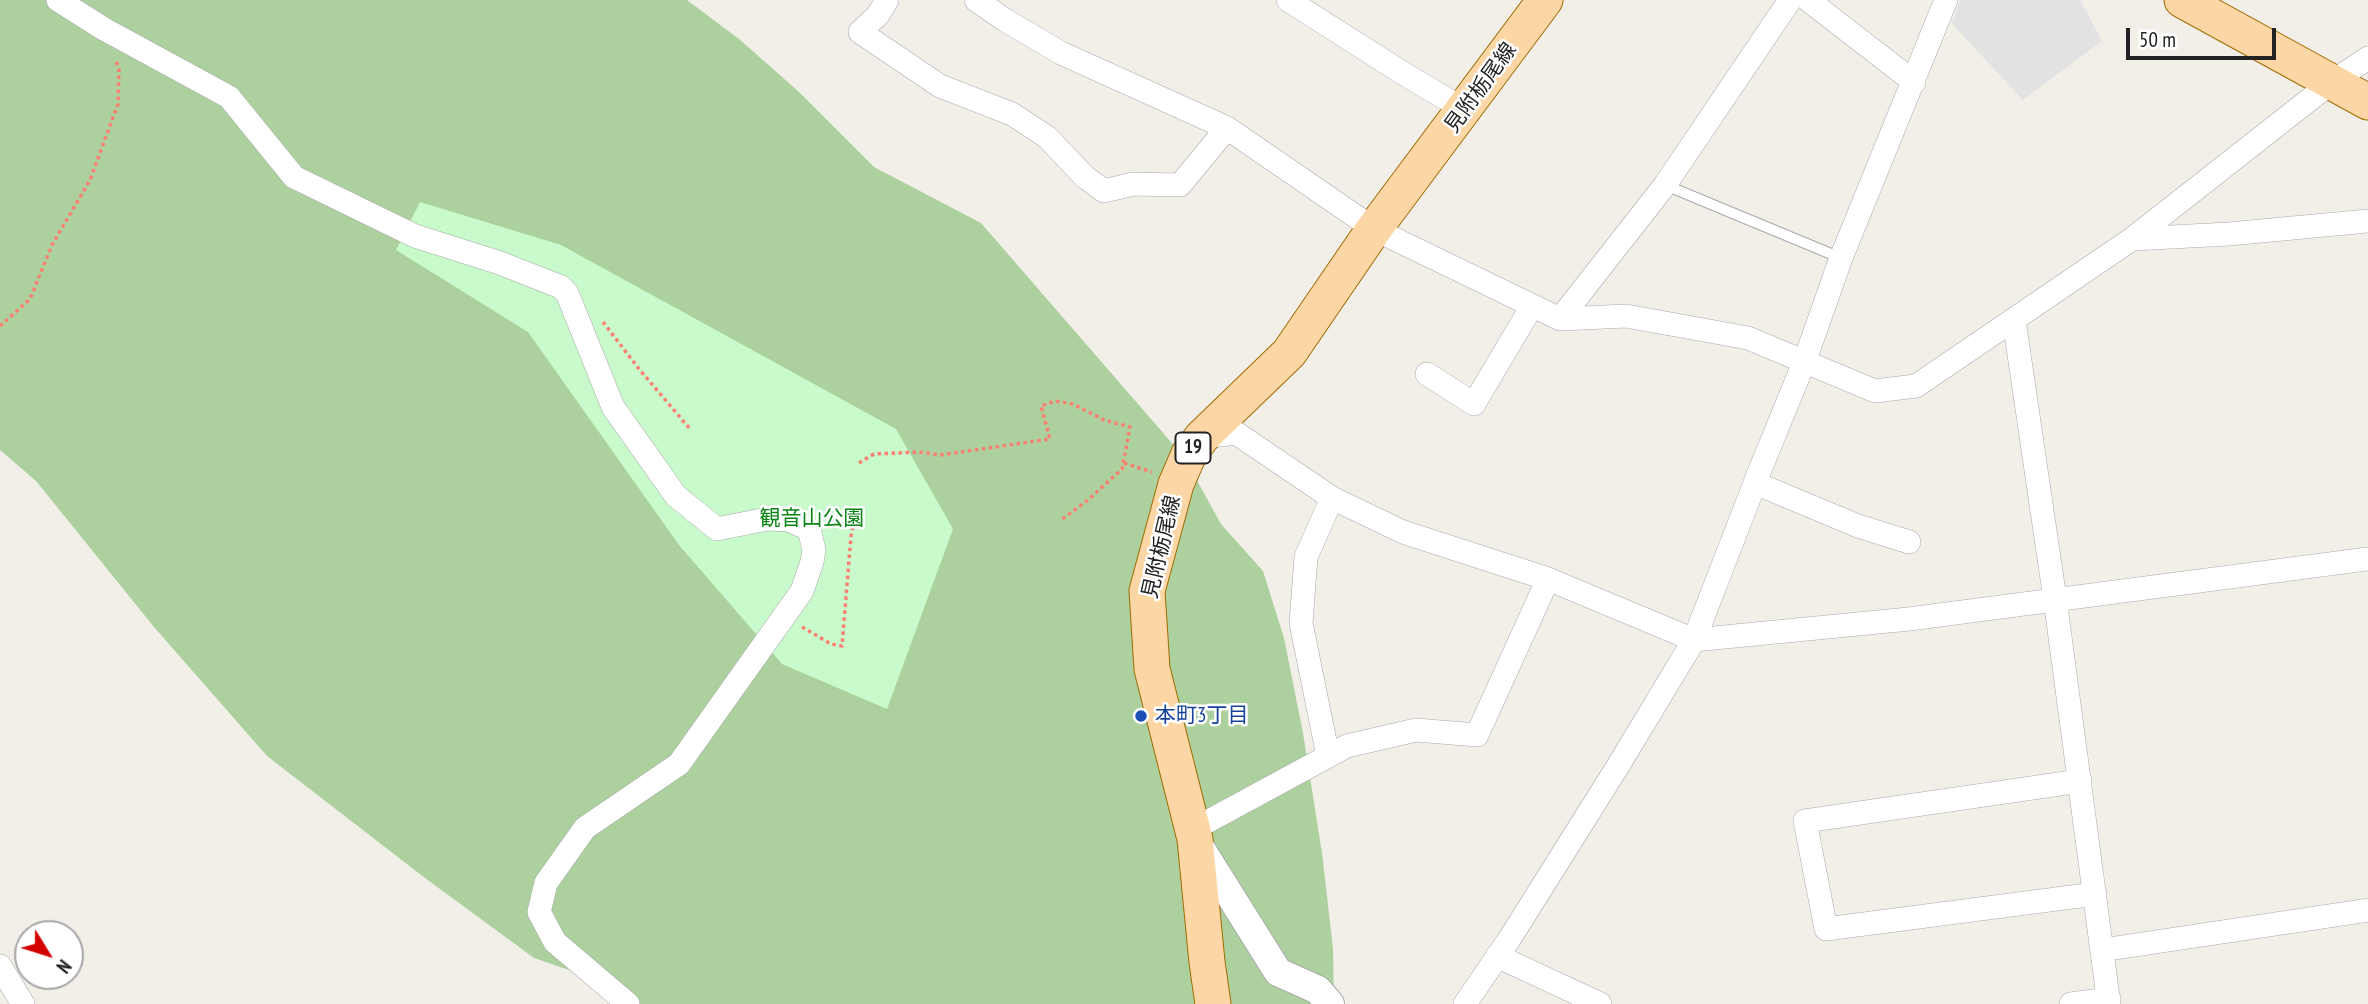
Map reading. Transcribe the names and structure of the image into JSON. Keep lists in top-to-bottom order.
{
  "streets": {
    "main road": ["見附栃尾線", "19"]
  },
  "parks": ["観音山公園"],
  "places": ["本町3丁目"],
  "scale_bar": "50 m",
  "north": "bottom right"
}
